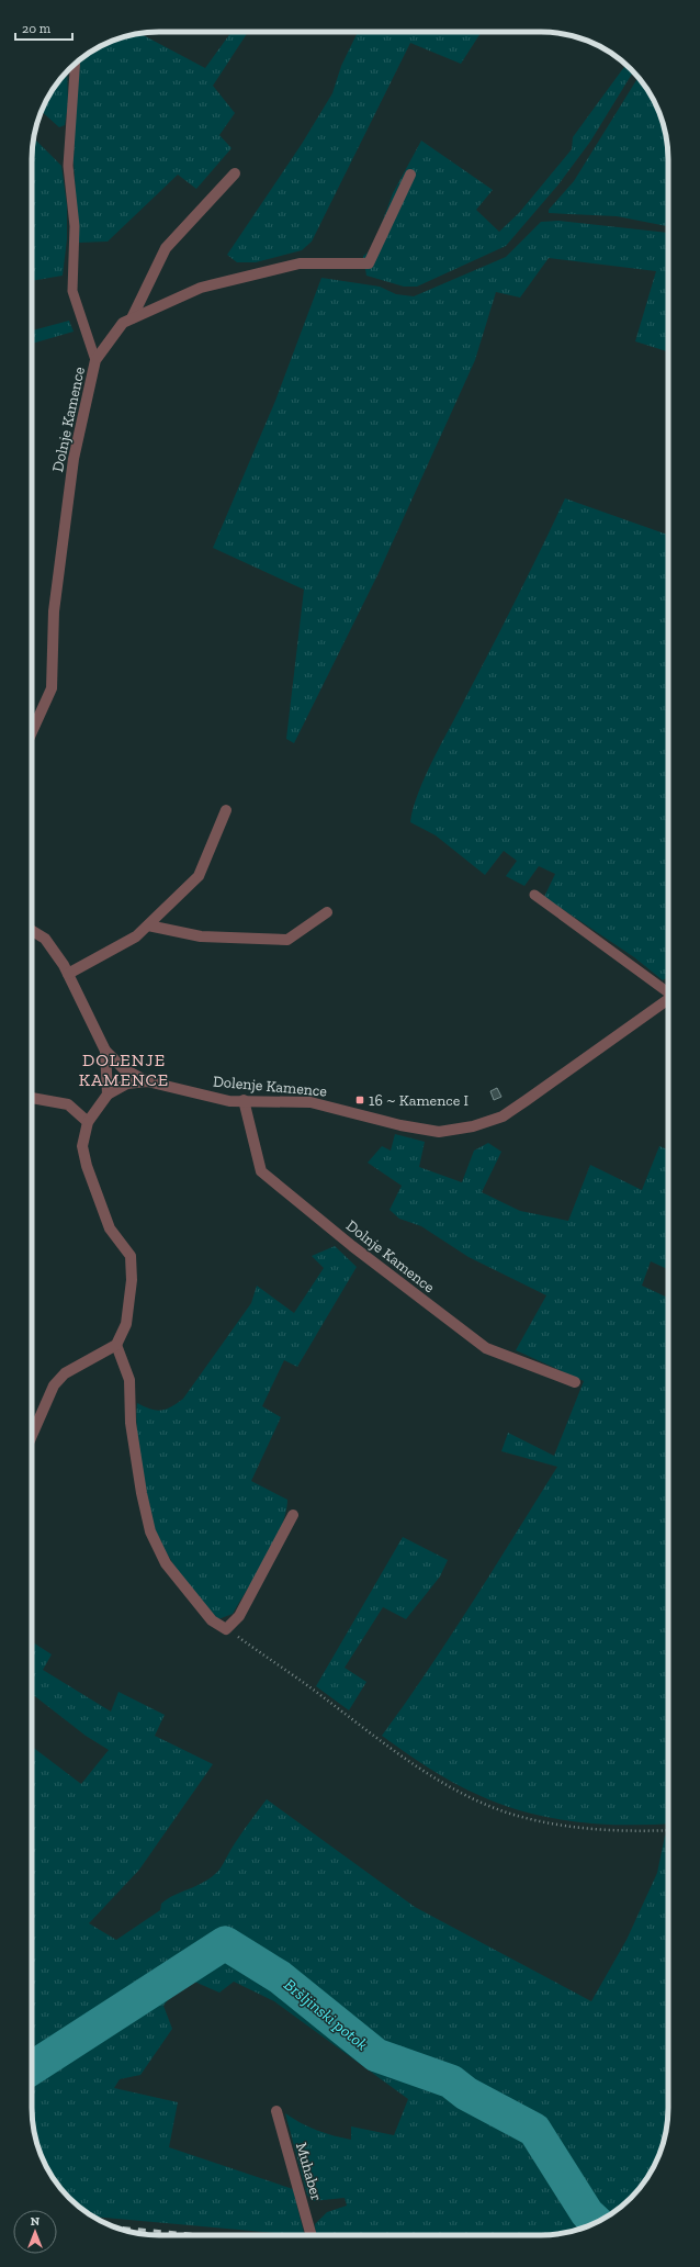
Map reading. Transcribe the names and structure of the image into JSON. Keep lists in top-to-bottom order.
{
  "streets": {
    "street": ["Dolnje Kamence", "Dolenje Kamence", "Muhaber"]
  },
  "crossings": [
    ["Dolnje Kamence", "Dolenje Kamence"]
  ],
  "districts": ["DOLENJE KAMENCE"],
  "water": ["Bršljinski potok"],
  "places": {
    "transit": ["16 ~ Kamence I"]
  },
  "scale_bar": "20 m",
  "north": "top"
}
